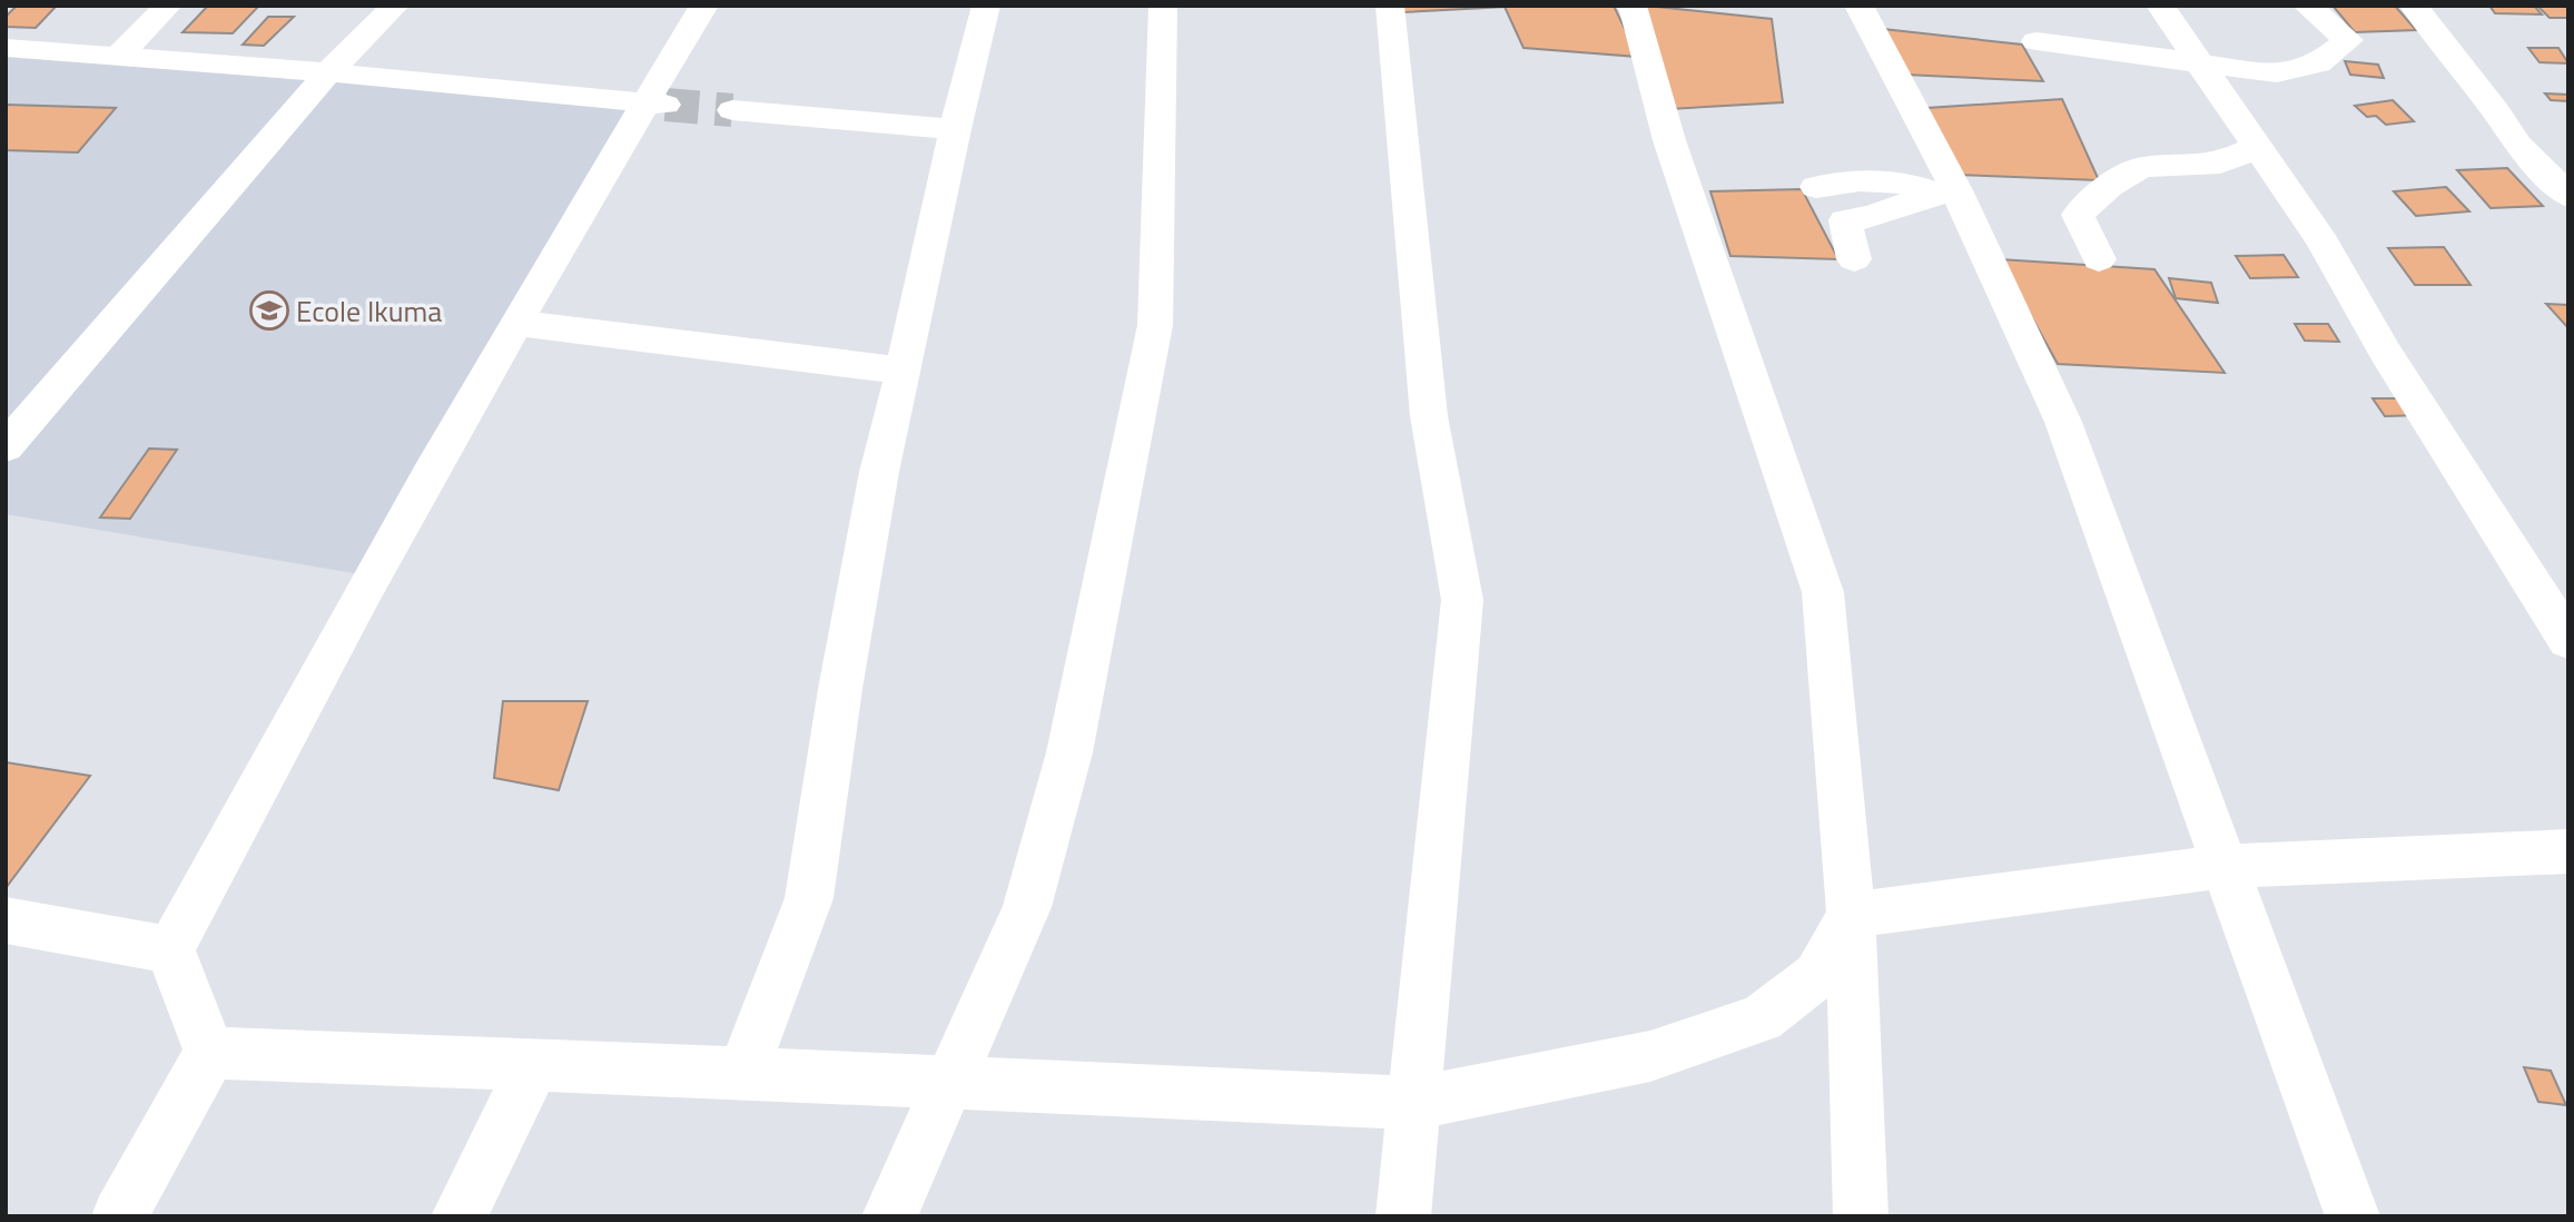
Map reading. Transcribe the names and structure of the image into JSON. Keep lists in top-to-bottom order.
{
  "places": {
    "school or university": ["Ecole Ikuma"]
  }
}
